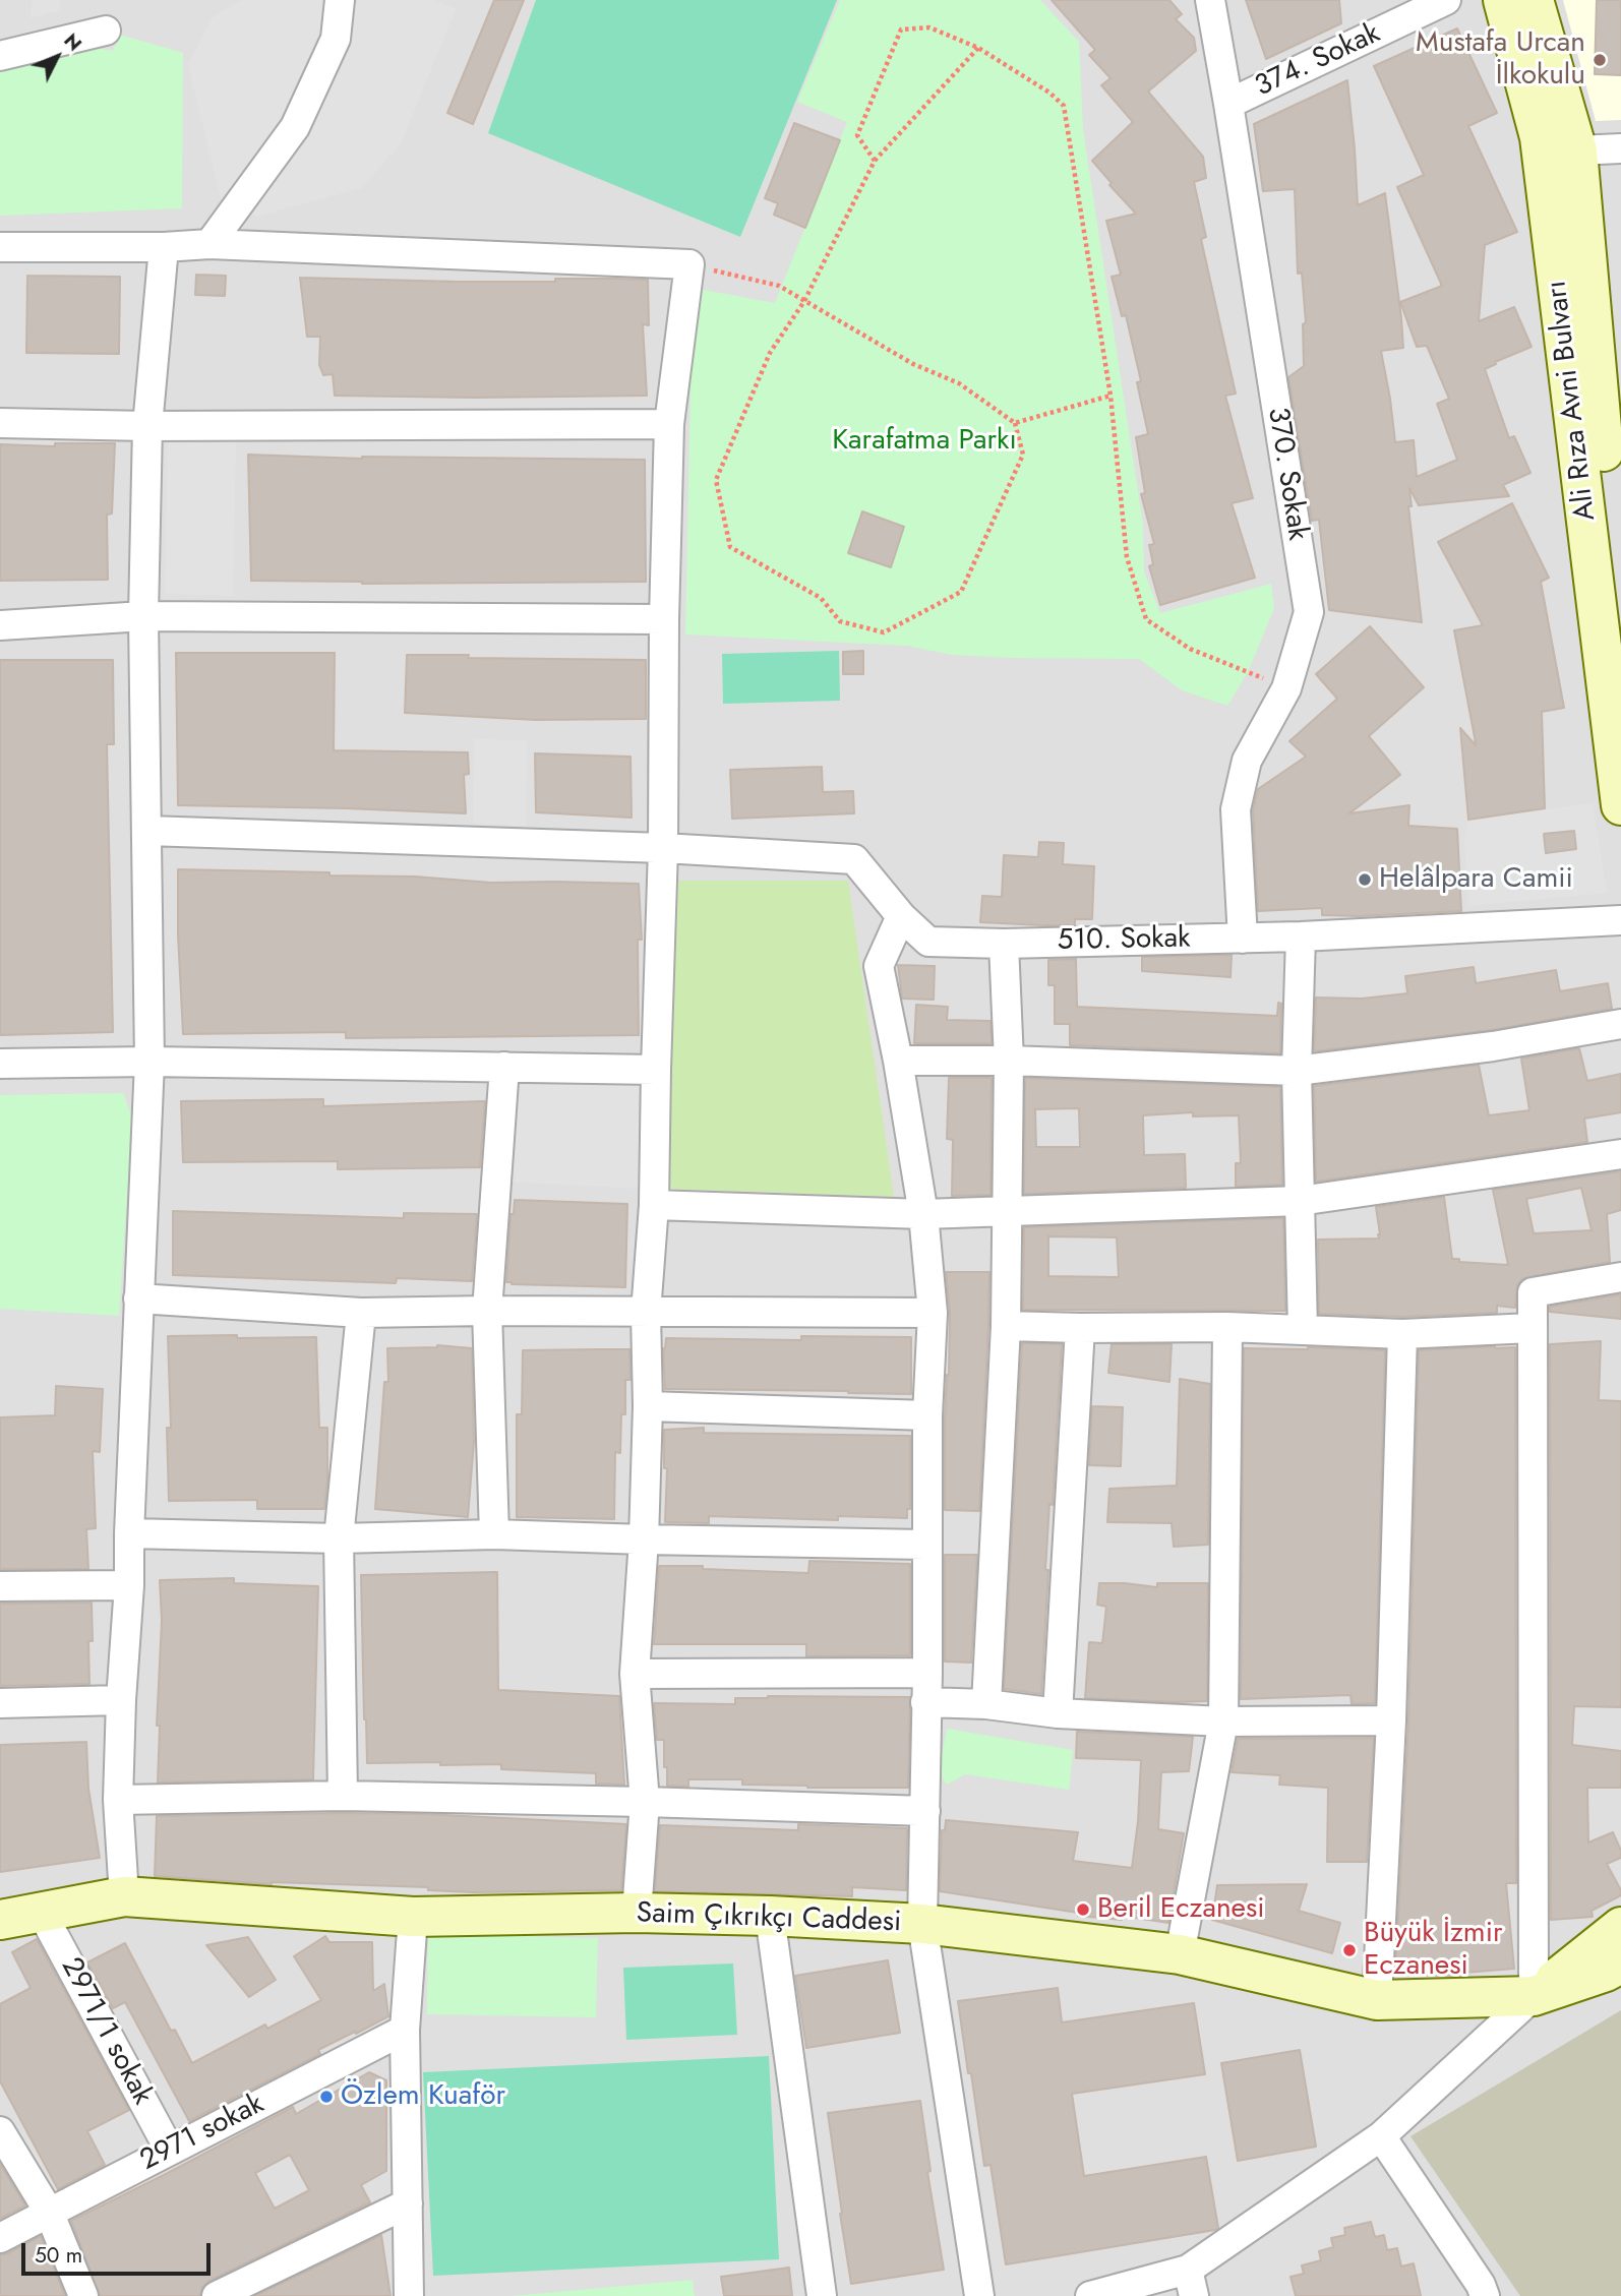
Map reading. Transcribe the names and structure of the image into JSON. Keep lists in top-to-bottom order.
{
  "streets": {
    "main road": ["Ali Rıza Avni Bulvarı", "Saim Çıkrıkçı Caddesi"],
    "street": [
      "374. Sokak",
      "370. Sokak",
      "510. Sokak",
      "2971/1 sokak",
      "2971 sokak"
    ]
  },
  "crossings": [
    ["374. Sokak", "370. Sokak"],
    ["370. Sokak", "510. Sokak"],
    ["Saim Çıkrıkçı Caddesi", "2971/1 sokak"],
    ["2971/1 sokak", "2971 sokak"]
  ],
  "parks": ["Karafatma Parkı"],
  "places": [
    "Mustafa Urcan İlkokulu",
    "Helâlpara Camii",
    "Beril Eczanesi",
    "Büyük İzmir Eczanesi",
    "Özlem Kuaför"
  ],
  "scale_bar": "50 m",
  "north": "top right"
}
